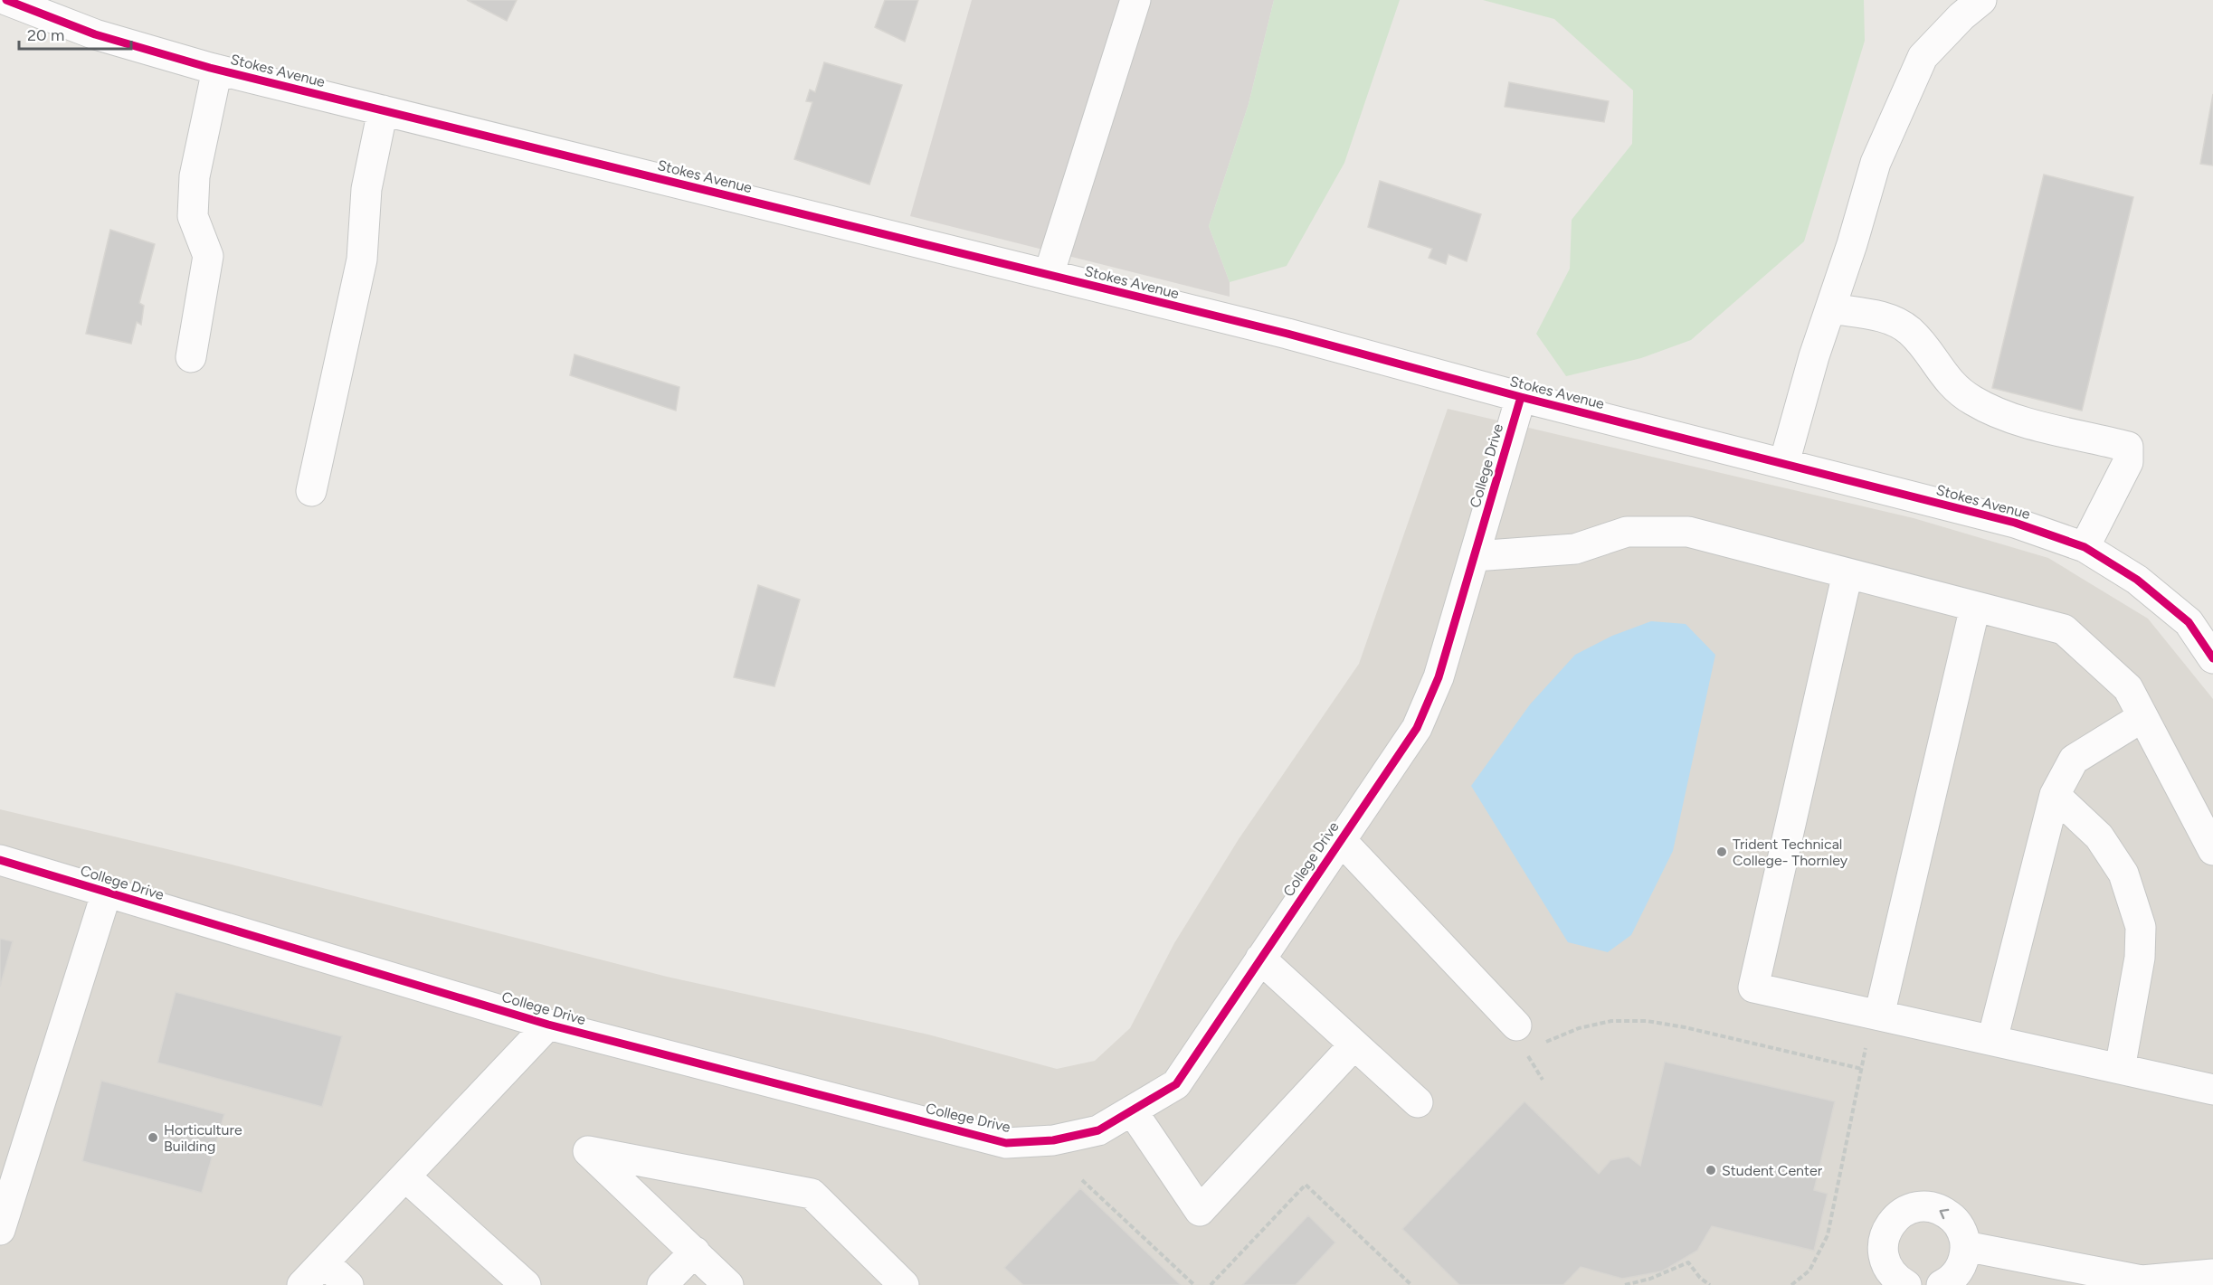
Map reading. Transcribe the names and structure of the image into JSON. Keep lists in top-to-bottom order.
{
  "streets": {
    "street": ["Stokes Avenue", "College Drive"]
  },
  "crossings": [
    ["Stokes Avenue", "College Drive"]
  ],
  "places": ["Trident Technical College- Thornley", "Horticulture Building", "Student Center"],
  "scale_bar": "20 m"
}
